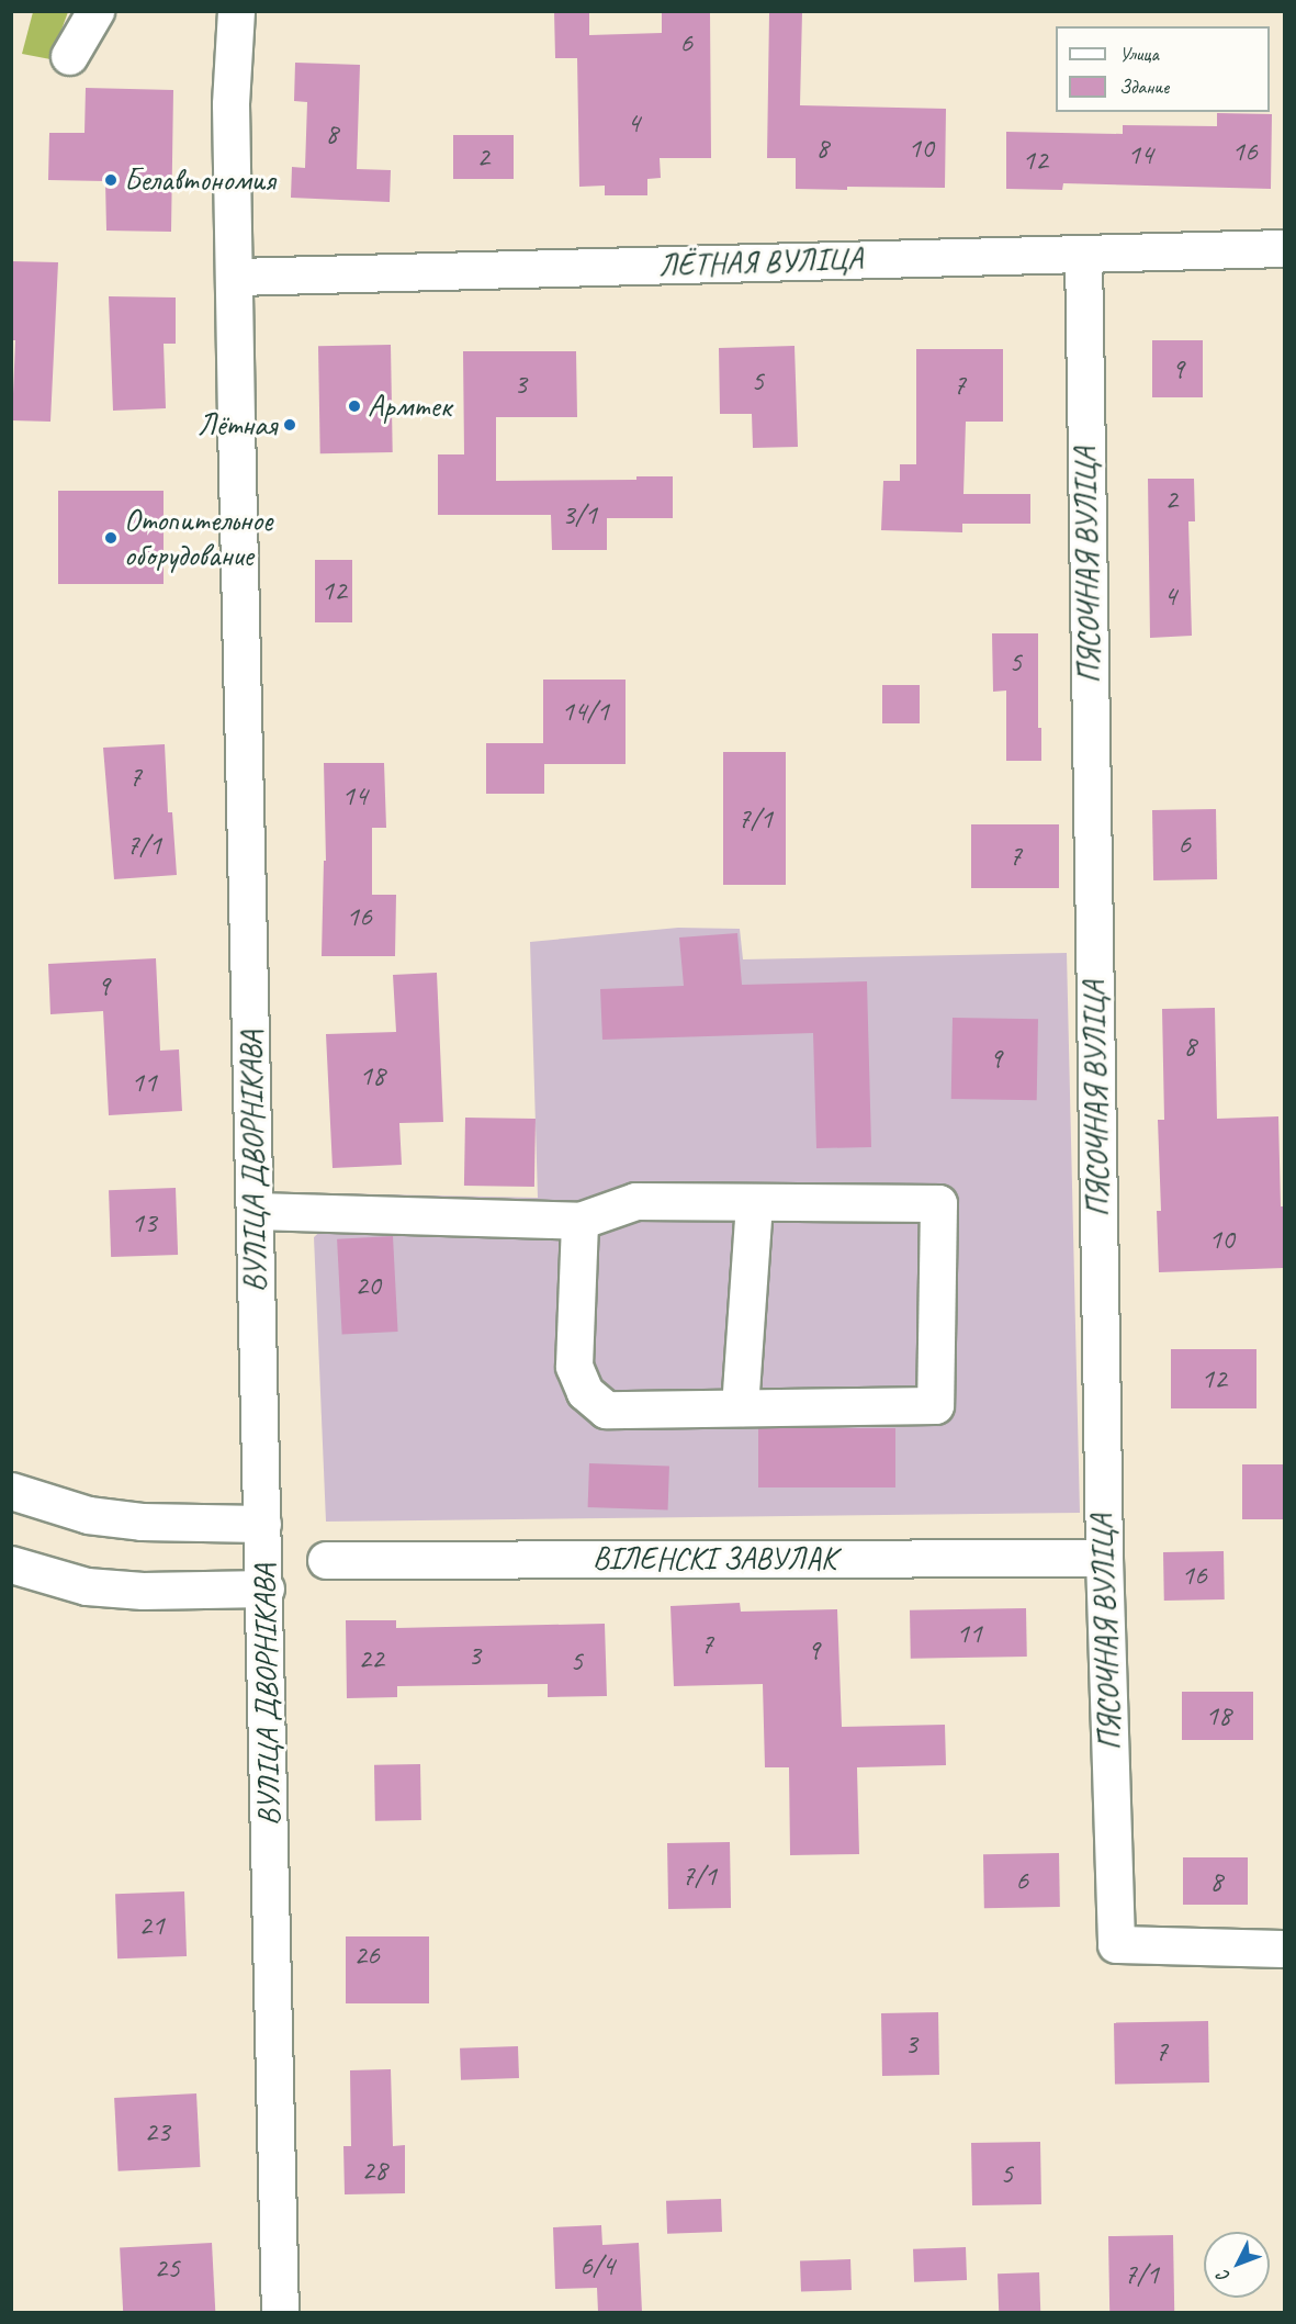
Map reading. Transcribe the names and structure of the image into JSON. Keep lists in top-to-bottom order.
{
  "streets": {
    "street": [
      "ЛЁТНАЯ ВУЛІЦА",
      "ПЯСОЧНАЯ ВУЛІЦА",
      "ВУЛІЦА ДВОРНІКАВА",
      "ВІЛЕНСКІ ЗАВУЛАК"
    ]
  },
  "crossings": [
    ["ЛЁТНАЯ ВУЛІЦА", "ПЯСОЧНАЯ ВУЛІЦА"],
    ["ЛЁТНАЯ ВУЛІЦА", "ВУЛІЦА ДВОРНІКАВА"],
    ["ПЯСОЧНАЯ ВУЛІЦА", "ВІЛЕНСКІ ЗАВУЛАК"]
  ],
  "places": [
    "Белавтономия",
    "Армтек",
    "Лётная",
    "Отопительное оборудование"
  ],
  "house_numbers": [
    "6",
    "4",
    "8",
    "8",
    "10",
    "16",
    "14",
    "2",
    "12",
    "9",
    "5",
    "3",
    "7",
    "2",
    "3/1",
    "12",
    "4",
    "5",
    "14/1",
    "7",
    "14",
    "7/1",
    "6",
    "7/1",
    "7",
    "16",
    "9",
    "8",
    "9",
    "18",
    "11",
    "13",
    "10",
    "20",
    "12",
    "16",
    "11",
    "7",
    "9",
    "3",
    "22",
    "5",
    "18",
    "7/1",
    "6",
    "8",
    "21",
    "26",
    "3",
    "7",
    "23",
    "28",
    "5",
    "6/4",
    "25",
    "7/1"
  ],
  "legend": ["Улица", "Здание"],
  "north": "bottom left"
}
